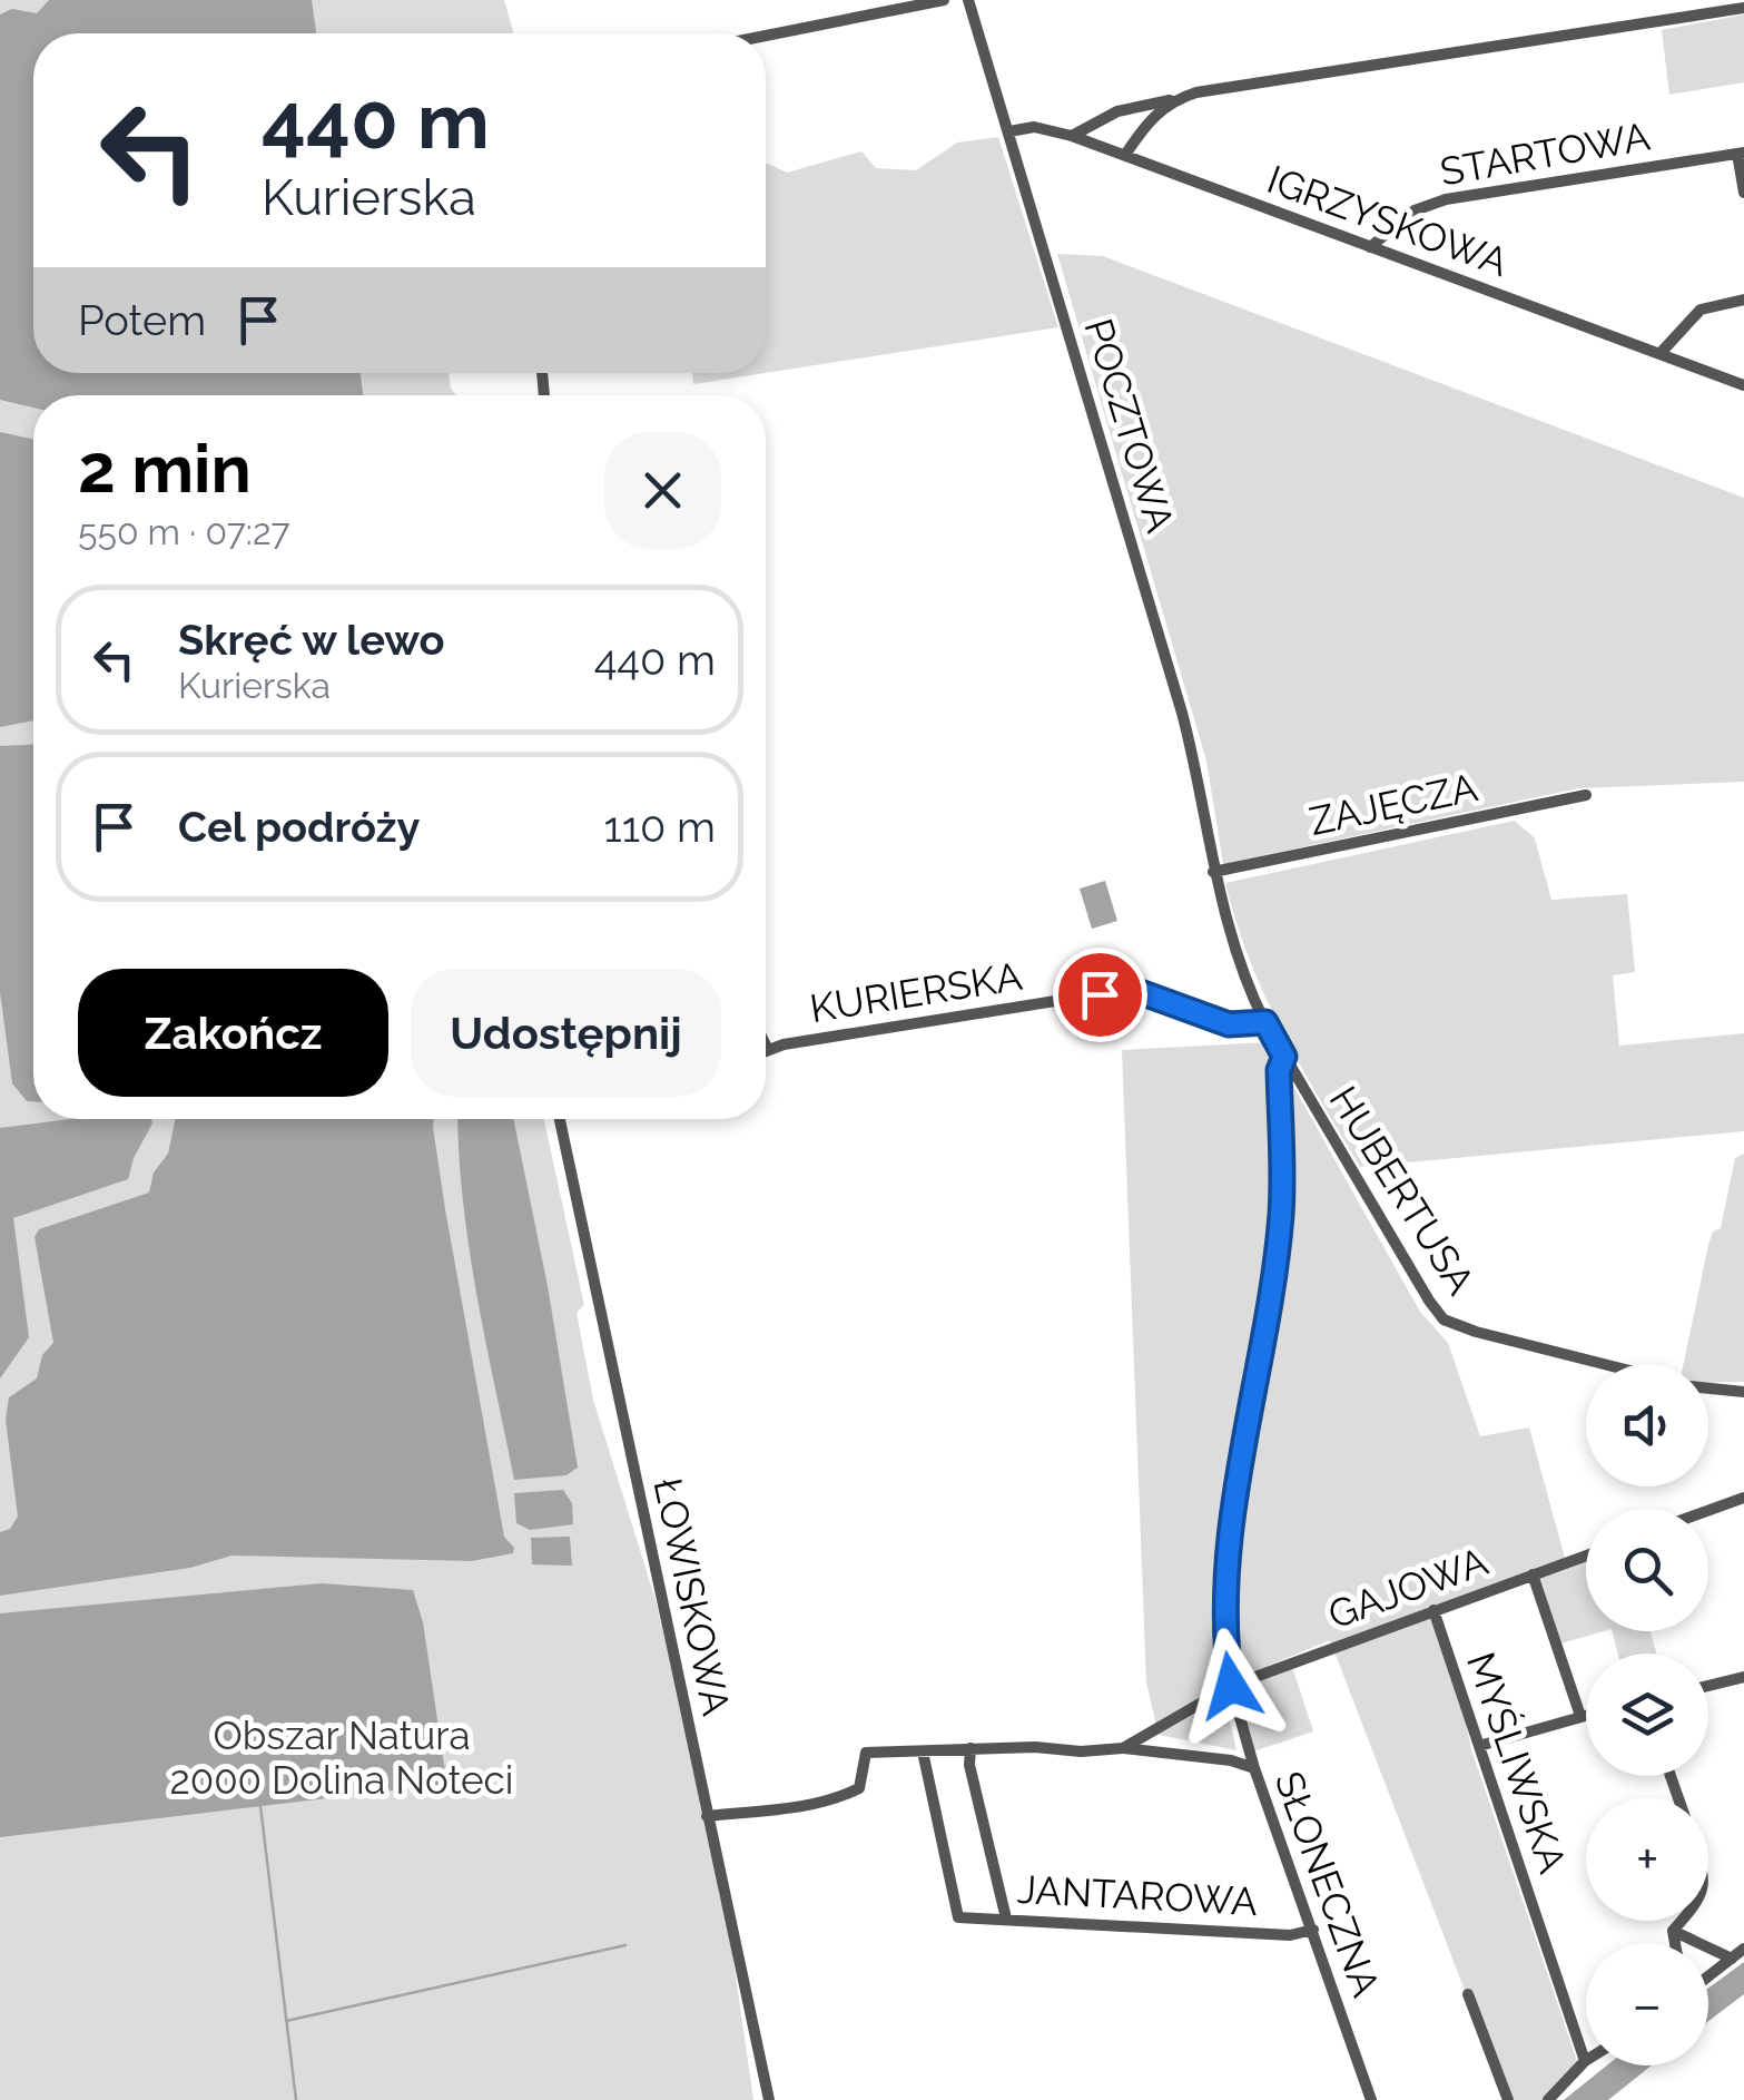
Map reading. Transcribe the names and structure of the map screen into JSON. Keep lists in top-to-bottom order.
{
  "streets": {
    "street": [
      "STARTOWA",
      "IGRZYSKOWA",
      "POCZTOWA",
      "ZAJĘCZA",
      "KURIERSKA",
      "HUBERTUSA",
      "GAJOWA",
      "ŁOWISKOWA",
      "MYŚLIWSKA",
      "SŁONECZNA",
      "JANTAROWA"
    ]
  },
  "crossings": [
    ["STARTOWA", "IGRZYSKOWA"],
    ["IGRZYSKOWA", "POCZTOWA"],
    ["POCZTOWA", "ZAJĘCZA"],
    ["POCZTOWA", "HUBERTUSA"],
    ["ZAJĘCZA", "HUBERTUSA"],
    ["KURIERSKA", "HUBERTUSA"],
    ["HUBERTUSA", "SŁONECZNA"],
    ["GAJOWA", "MYŚLIWSKA"],
    ["GAJOWA", "SŁONECZNA"],
    ["SŁONECZNA", "JANTAROWA"]
  ],
  "parks": ["Obszar Natura 2000 Dolina Noteci"],
  "page": {
    "turn": ["440 m", "Kurierska"],
    "then": "Potem",
    "heading": ["2 min", "550 m · 07:27"],
    "list": [
      {
        "name": "Skręć w lewo",
        "note": "Kurierska",
        "value": "440 m"
      },
      {
        "name": "Cel podróży",
        "value": "110 m"
      }
    ],
    "buttons": ["Zakończ", "Udostępnij"],
    "map_buttons": ["+", "−"]
  }
}
